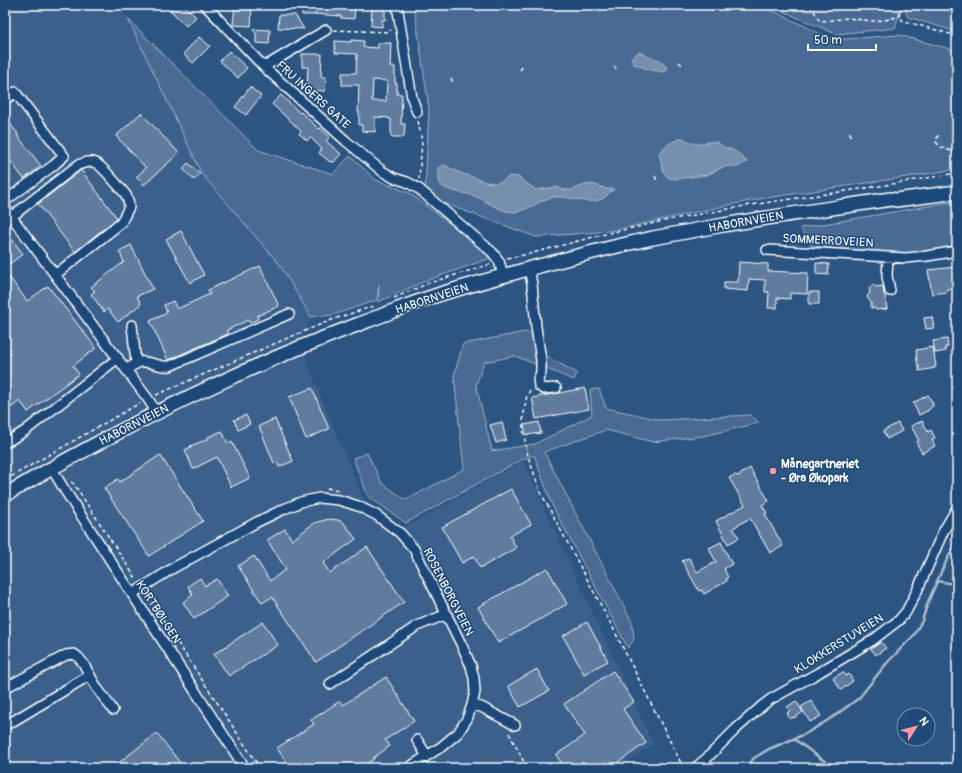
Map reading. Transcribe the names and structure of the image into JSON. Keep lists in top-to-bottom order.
{
  "streets": {
    "highway": ["HABORNVEIEN"],
    "street": [
      "FRU INGERS GATE",
      "SOMMERROVEIEN",
      "ROSENBORGVEIEN",
      "KORTBØLGEN",
      "KLOKKERSTUVEIEN"
    ]
  },
  "crossings": [
    ["FRU INGERS GATE", "HABORNVEIEN"],
    ["HABORNVEIEN", "KORTBØLGEN"],
    ["ROSENBORGVEIEN", "KORTBØLGEN"]
  ],
  "places": ["Månegartneriet - Øra Økopark"],
  "scale_bar": "50 m",
  "north": "top right"
}
